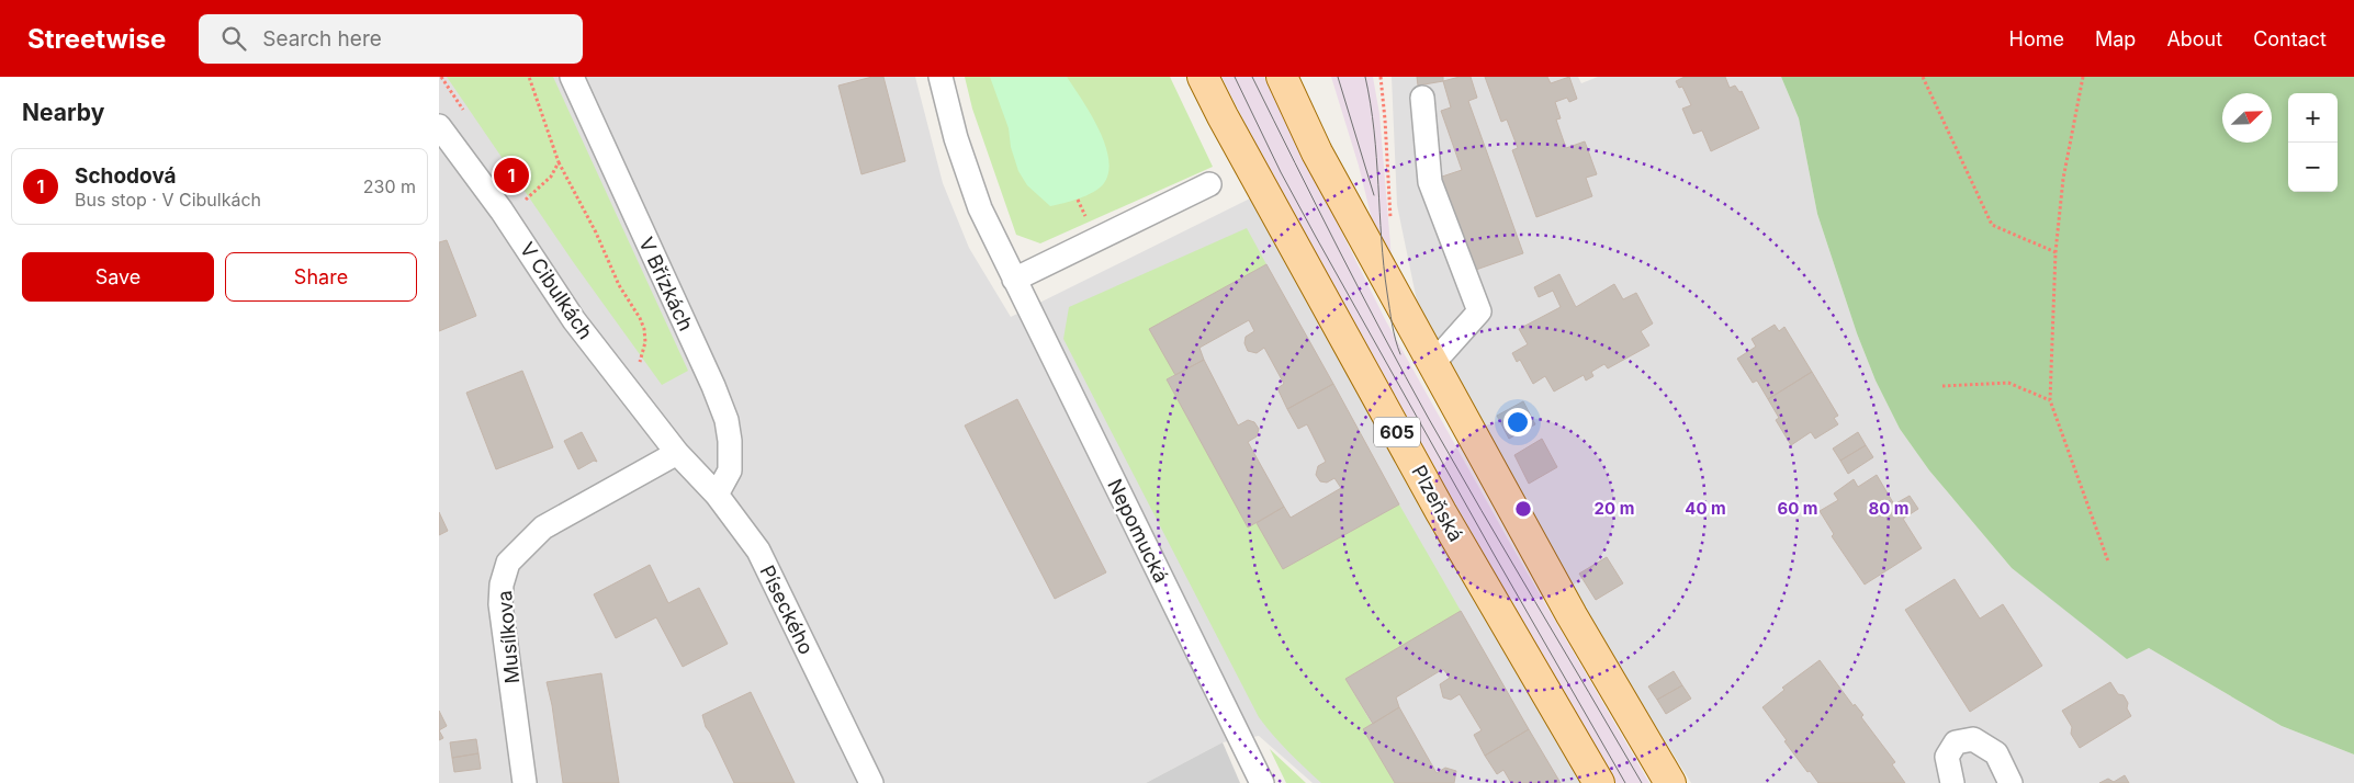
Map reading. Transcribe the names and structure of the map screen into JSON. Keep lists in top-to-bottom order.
{
  "streets": {
    "main road": ["605", "Plzeňská"],
    "street": [
      "V Břízkách",
      "V Cibulkách",
      "Nepomucká",
      "Píseckého",
      "Musílkova"
    ]
  },
  "crossings": [
    ["V Břízkách", "Píseckého"],
    ["V Cibulkách", "Píseckého"],
    ["V Cibulkách", "Musílkova"],
    ["Píseckého", "Musílkova"]
  ],
  "north": "top right",
  "page": {
    "header": "Streetwise",
    "search": "Search here",
    "nav": [
      "Home",
      "Map",
      "About",
      "Contact"
    ],
    "heading": "Nearby",
    "map_buttons": ["+", "−"],
    "list": [
      {
        "mark": "1",
        "name": "Schodová",
        "note": "Bus stop · V Cibulkách",
        "value": "230 m"
      }
    ],
    "pins": "1",
    "buttons": ["Save", "Share"]
  },
  "rings": [
    "20 m",
    "40 m",
    "60 m",
    "80 m"
  ]
}
